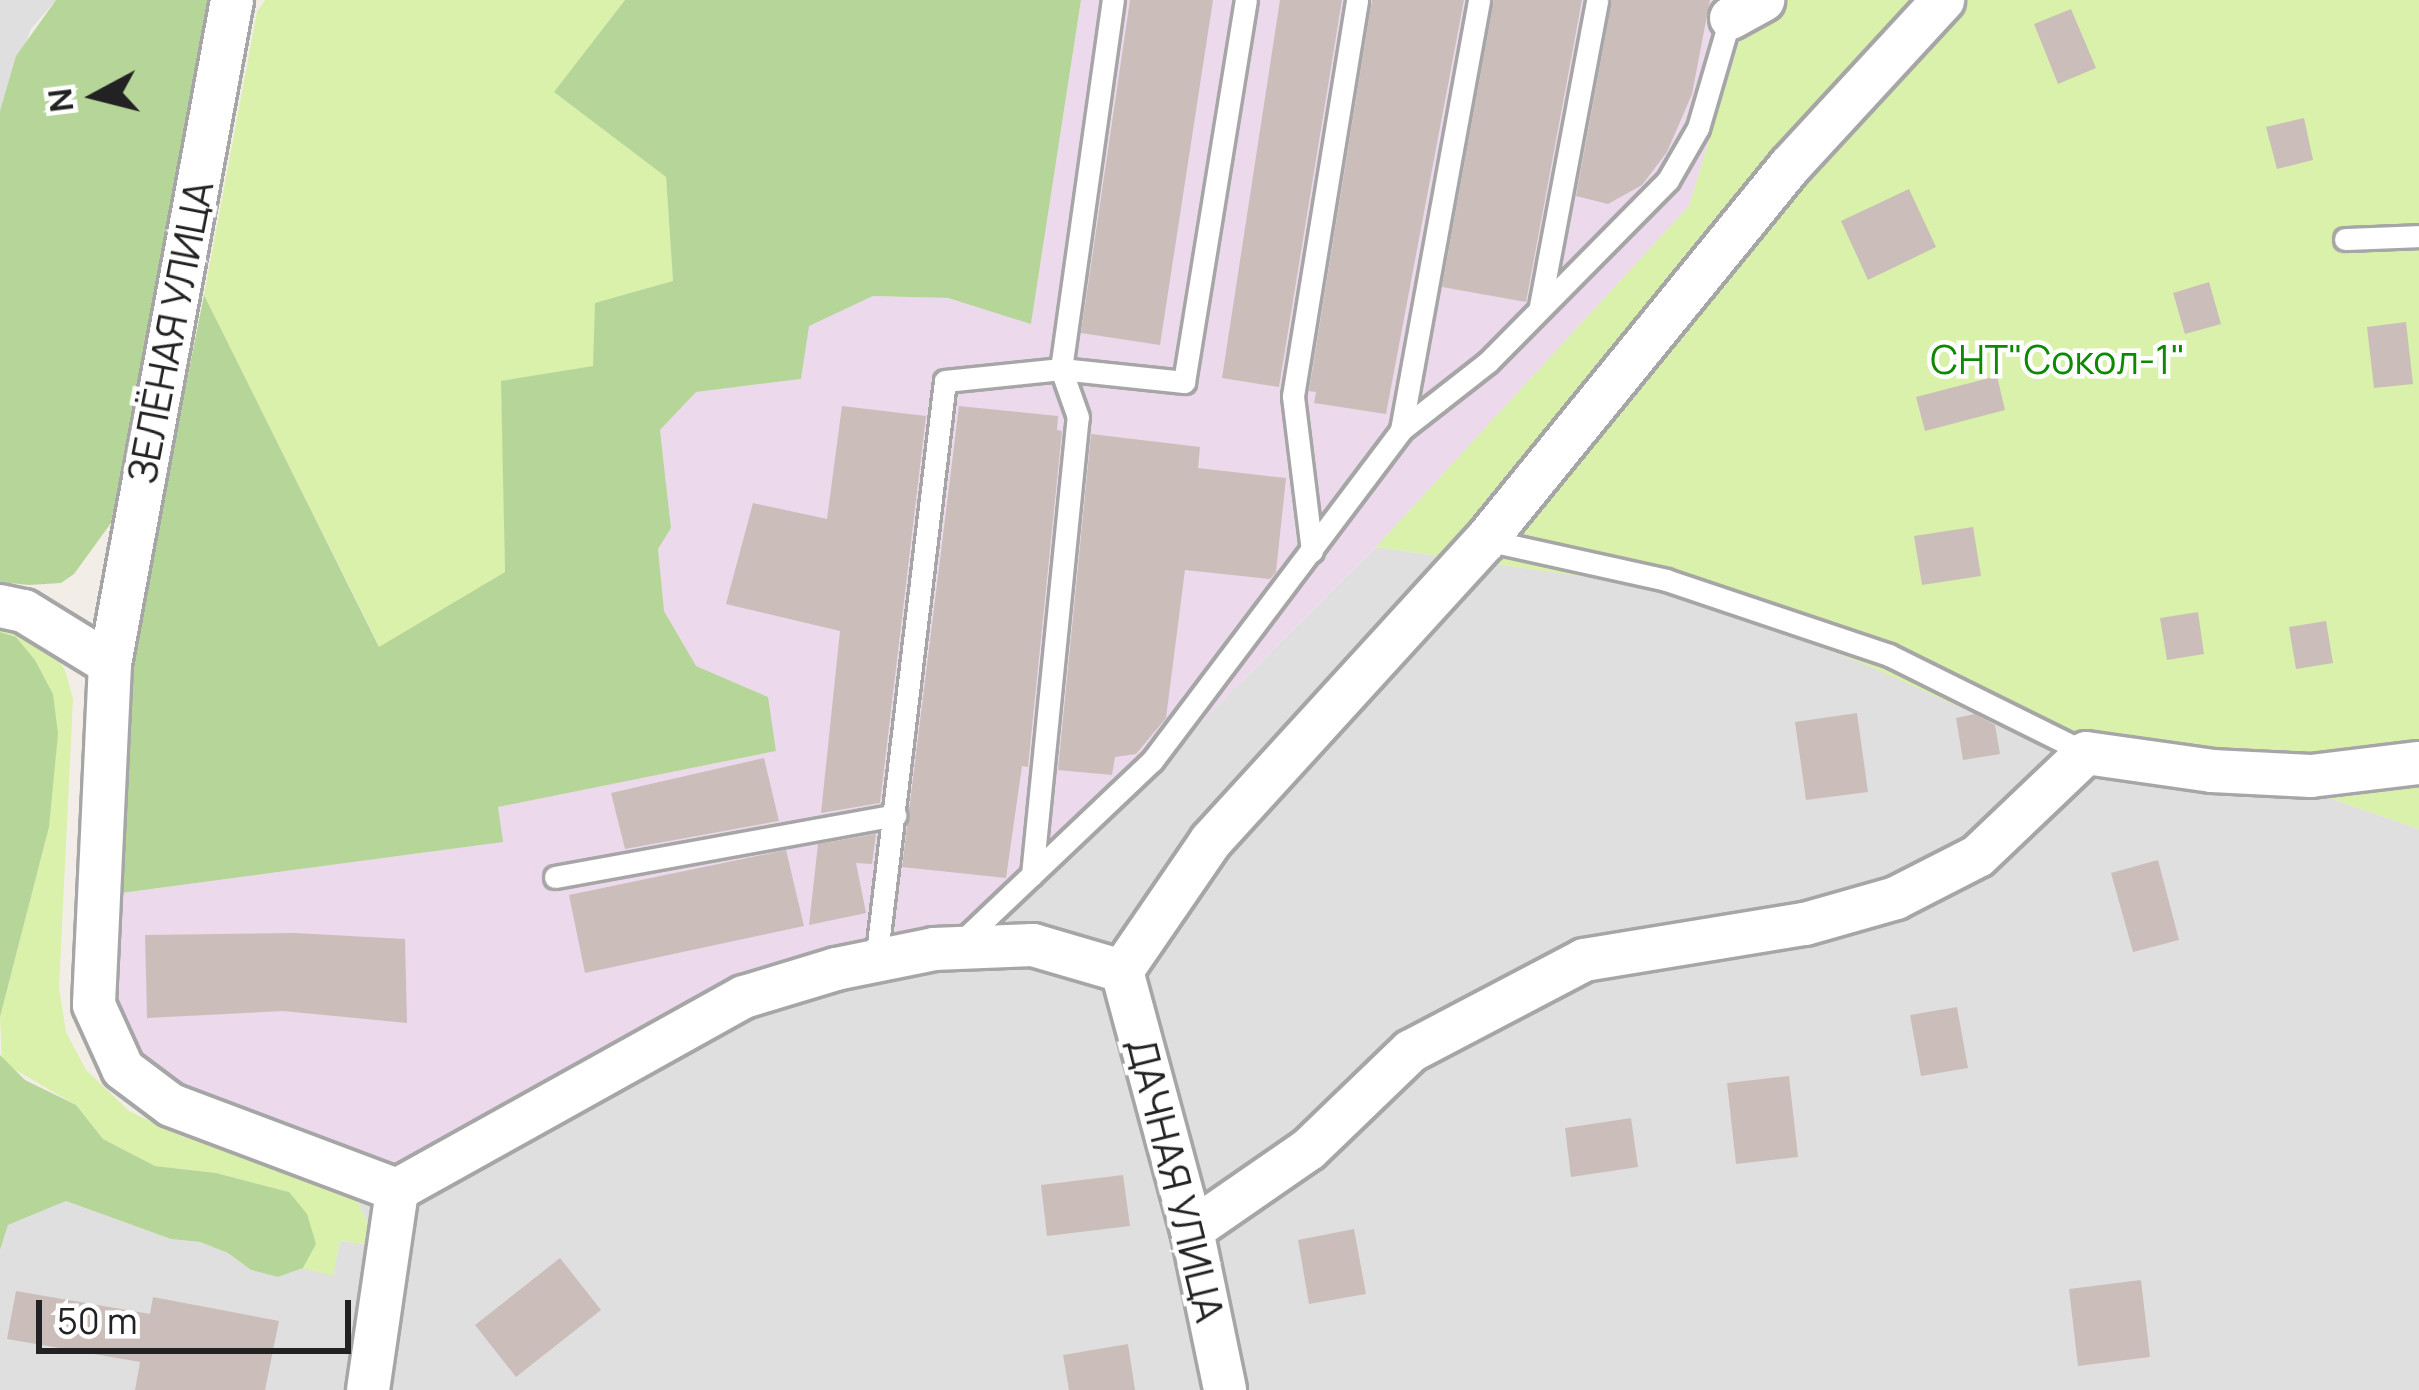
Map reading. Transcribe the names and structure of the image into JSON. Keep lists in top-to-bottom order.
{
  "streets": {
    "street": ["ЗЕЛЁНАЯ УЛИЦА", "ДАЧНАЯ УЛИЦА"]
  },
  "parks": ["СНТ\"Сокол-1\""],
  "scale_bar": "50 m",
  "north": "left"
}
